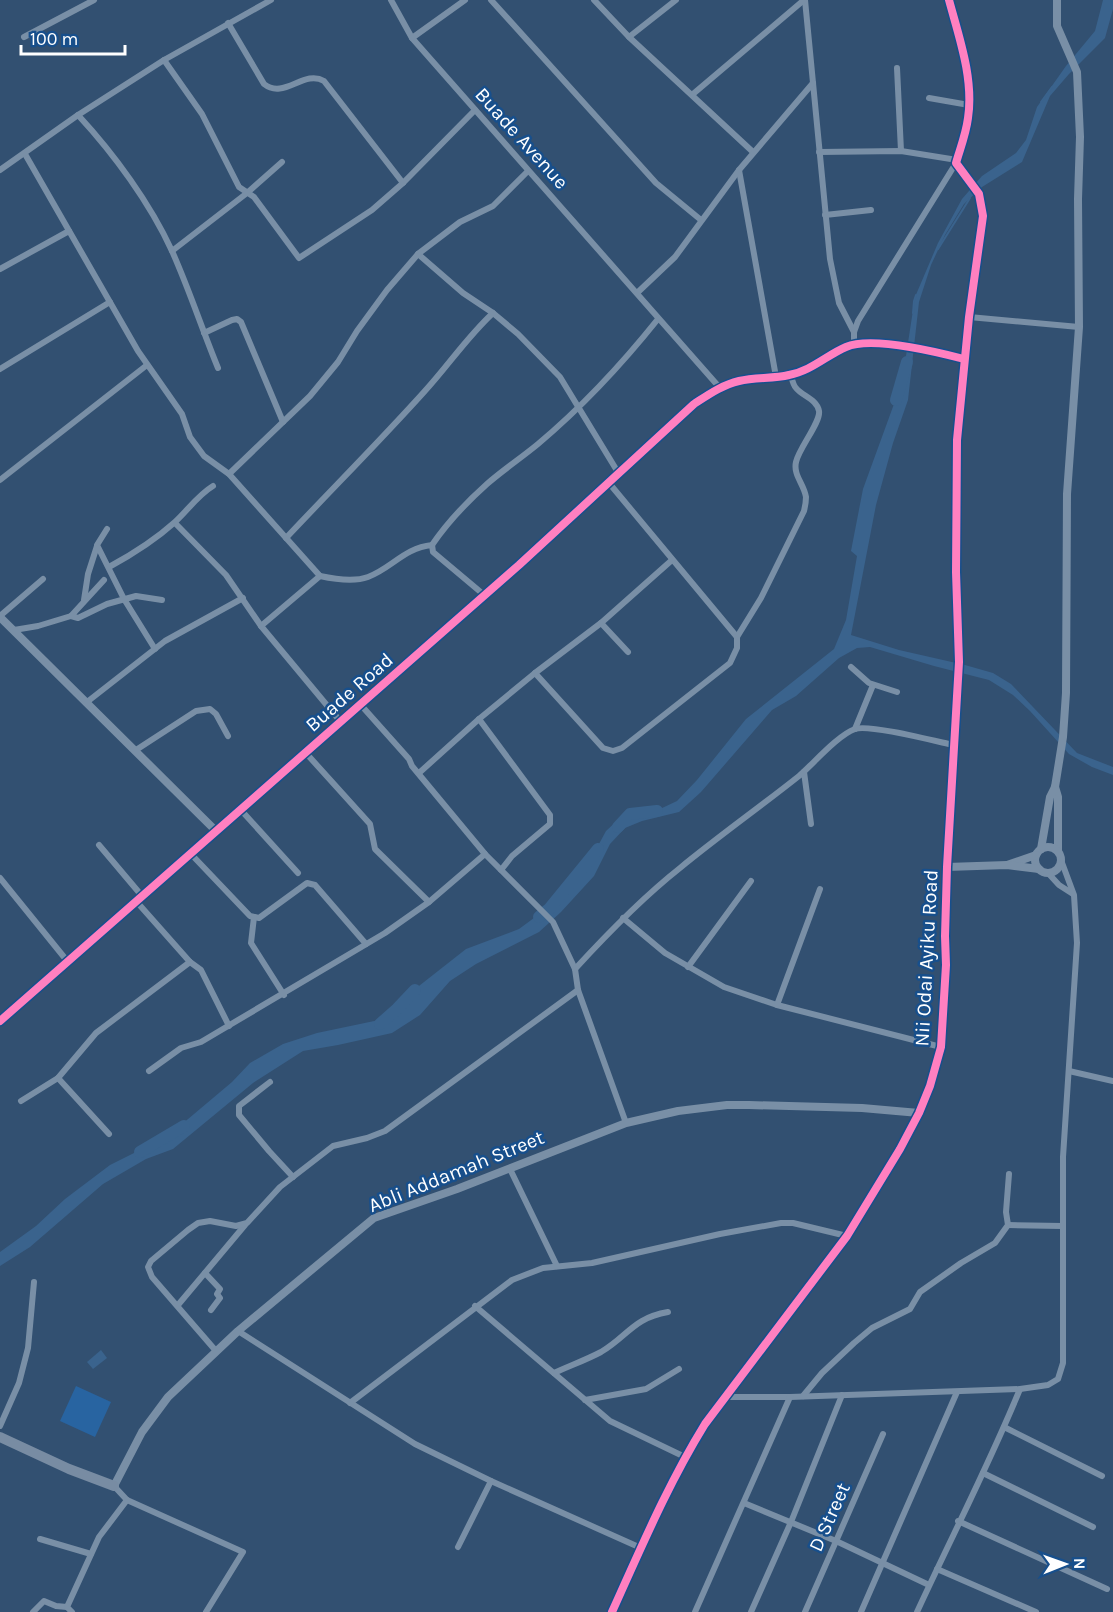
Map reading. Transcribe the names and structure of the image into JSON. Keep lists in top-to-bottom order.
{
  "streets": {
    "street": [
      "Buade Avenue",
      "Buade Road",
      "Nii Odai Ayiku Road",
      "Abli Addamah Street",
      "D Street"
    ]
  },
  "crossings": [
    ["Buade Avenue", "Buade Road"],
    ["Nii Odai Ayiku Road", "Abli Addamah Street"]
  ],
  "scale_bar": "100 m",
  "north": "right"
}
